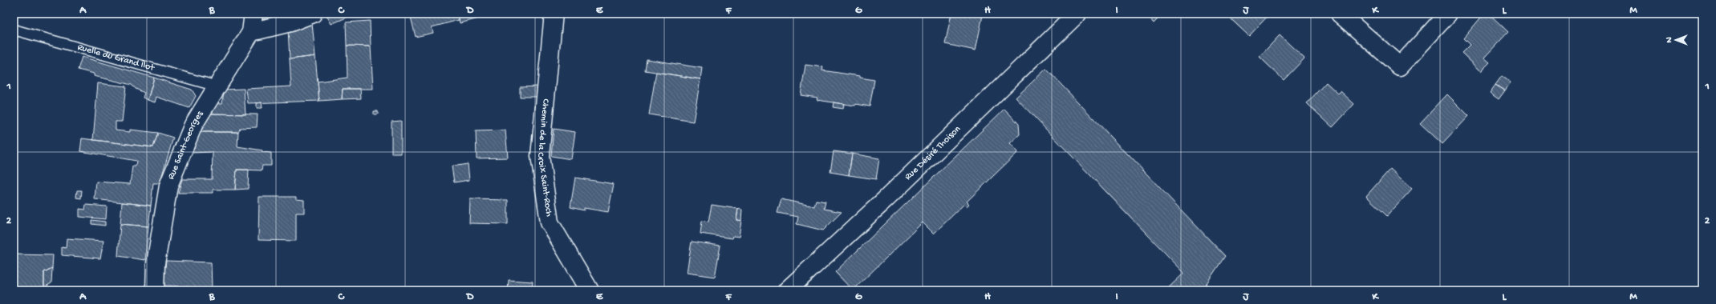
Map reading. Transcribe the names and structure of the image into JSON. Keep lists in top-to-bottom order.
{
  "streets": {
    "street": ["Rue Saint-Georges", "Rue Désiré Thoison", "Chemin de la Croix Saint-Roch"],
    "lane": ["Ruelle du Grand Îlot"]
  },
  "crossings": [
    ["Ruelle du Grand Îlot", "Rue Saint-Georges"]
  ],
  "north": "left",
  "grid": {
    "columns": [
      "A",
      "B",
      "C",
      "D",
      "E",
      "F",
      "G",
      "H",
      "I",
      "J",
      "K",
      "L",
      "M"
    ],
    "rows": ["1", "2"]
  }
}
